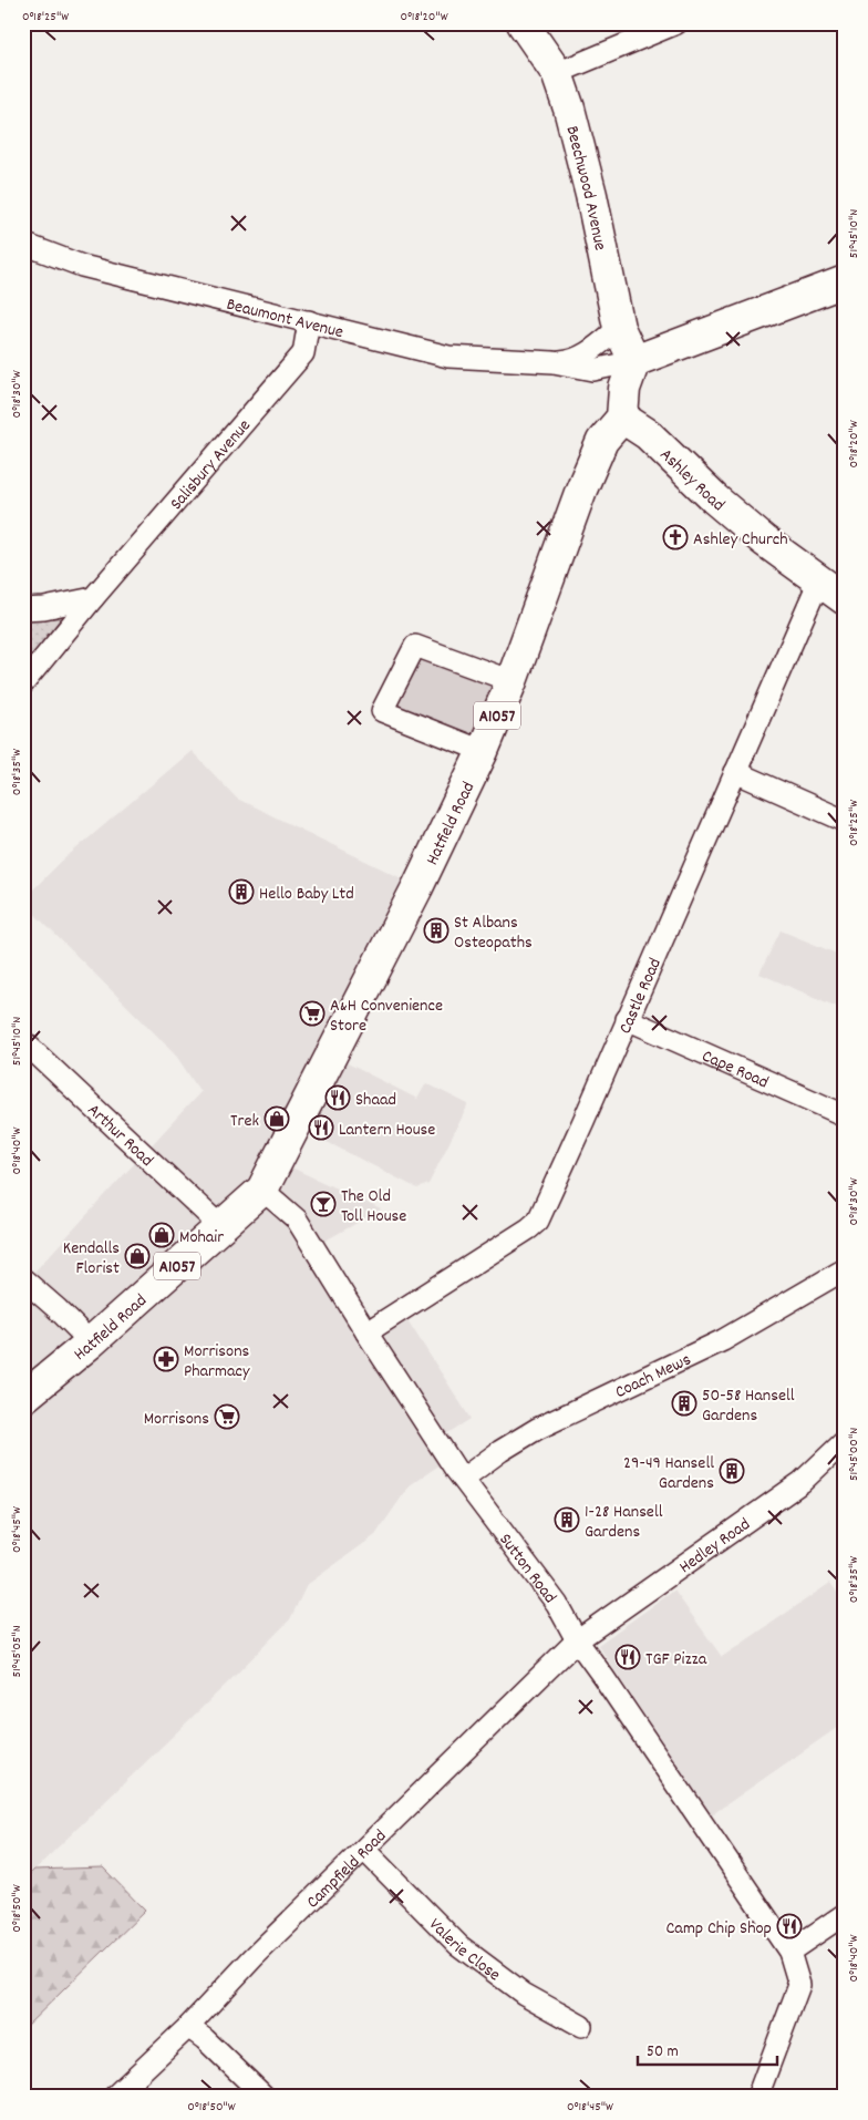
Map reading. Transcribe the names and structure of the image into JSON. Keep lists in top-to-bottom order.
{
  "streets": {
    "main road": [
      "Beechwood Avenue",
      "Ashley Road",
      "A1057",
      "Hatfield Road"
    ],
    "street": [
      "Beaumont Avenue",
      "Salisbury Avenue",
      "Castle Road",
      "Cape Road",
      "Arthur Road",
      "Coach Mews",
      "Hedley Road",
      "Sutton Road",
      "Campfield Road",
      "Valerie Close"
    ]
  },
  "crossings": [
    ["Beechwood Avenue", "Beaumont Avenue"],
    ["Beaumont Avenue", "Salisbury Avenue"],
    ["Ashley Road", "Hatfield Road"],
    ["Ashley Road", "Castle Road"],
    ["Hatfield Road", "Arthur Road"],
    ["Hatfield Road", "Sutton Road"],
    ["Castle Road", "Cape Road"],
    ["Castle Road", "Sutton Road"],
    ["Coach Mews", "Sutton Road"],
    ["Hedley Road", "Sutton Road"],
    ["Hedley Road", "Campfield Road"],
    ["Sutton Road", "Campfield Road"],
    ["Campfield Road", "Valerie Close"]
  ],
  "places": {
    "church": ["Ashley Church"],
    "building": [
      "Hello Baby Ltd",
      "St Albans Osteopaths",
      "50-58 Hansell Gardens",
      "29-49 Hansell Gardens",
      "1-28 Hansell Gardens"
    ],
    "supermarket": ["A&H Convenience Store", "Morrisons"],
    "restaurant": [
      "Shaad",
      "Lantern House",
      "TGF Pizza",
      "Camp Chip Shop"
    ],
    "shop": ["Trek", "Mohair", "Kendalls Florist"],
    "bar": ["The Old Toll House"],
    "pharmacy": ["Morrisons Pharmacy"]
  },
  "scale_bar": "50 m",
  "coordinates": [
    "0°18'25\"W",
    "0°18'20\"W",
    "51°45'10\"N",
    "0°18'30\"W",
    "0°18'35\"W",
    "0°18'40\"W",
    "51°45'00\"N",
    "0°18'45\"W",
    "51°45'05\"N",
    "0°18'50\"W"
  ]
}
